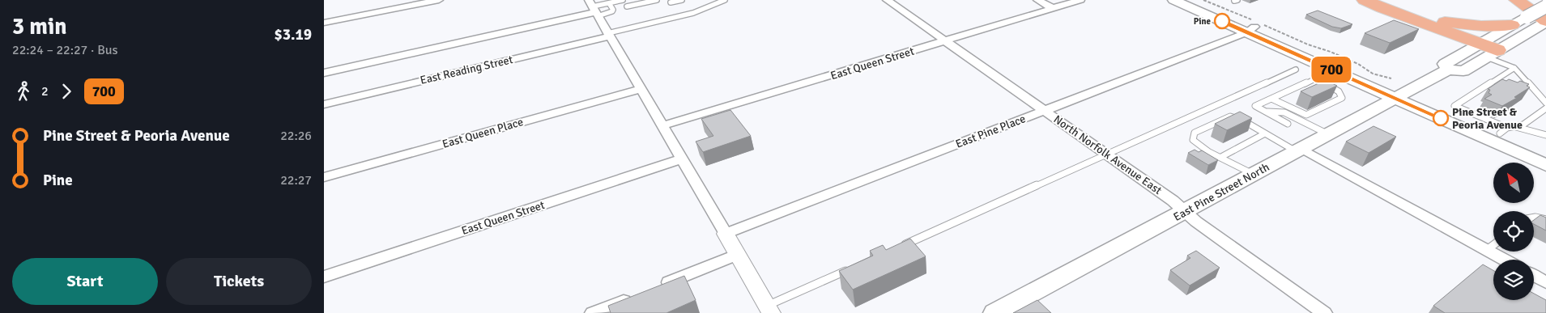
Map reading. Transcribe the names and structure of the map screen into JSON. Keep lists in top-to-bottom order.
{
  "streets": {
    "main road": ["East Pine Street North"],
    "street": [
      "East Queen Street",
      "East Reading Street",
      "East Pine Place",
      "East Queen Place",
      "North Norfolk Avenue East"
    ]
  },
  "crossings": [
    ["East Queen Street", "North Norfolk Avenue East"],
    ["East Pine Place", "North Norfolk Avenue East"],
    ["North Norfolk Avenue East", "East Pine Street North"]
  ],
  "places": ["Pine", "Pine Street & Peoria Avenue"],
  "lines": ["bus line 700"],
  "north": "top left",
  "page": {
    "heading": ["3 min", "22:24 – 22:27 · Bus", "$3.19"],
    "on_map": "700",
    "legs": ["2", "700"],
    "list": [
      {
        "name": "Pine Street & Peoria Avenue",
        "value": "22:26"
      },
      {
        "name": "Pine",
        "value": "22:27"
      }
    ],
    "buttons": ["Start", "Tickets"]
  }
}
